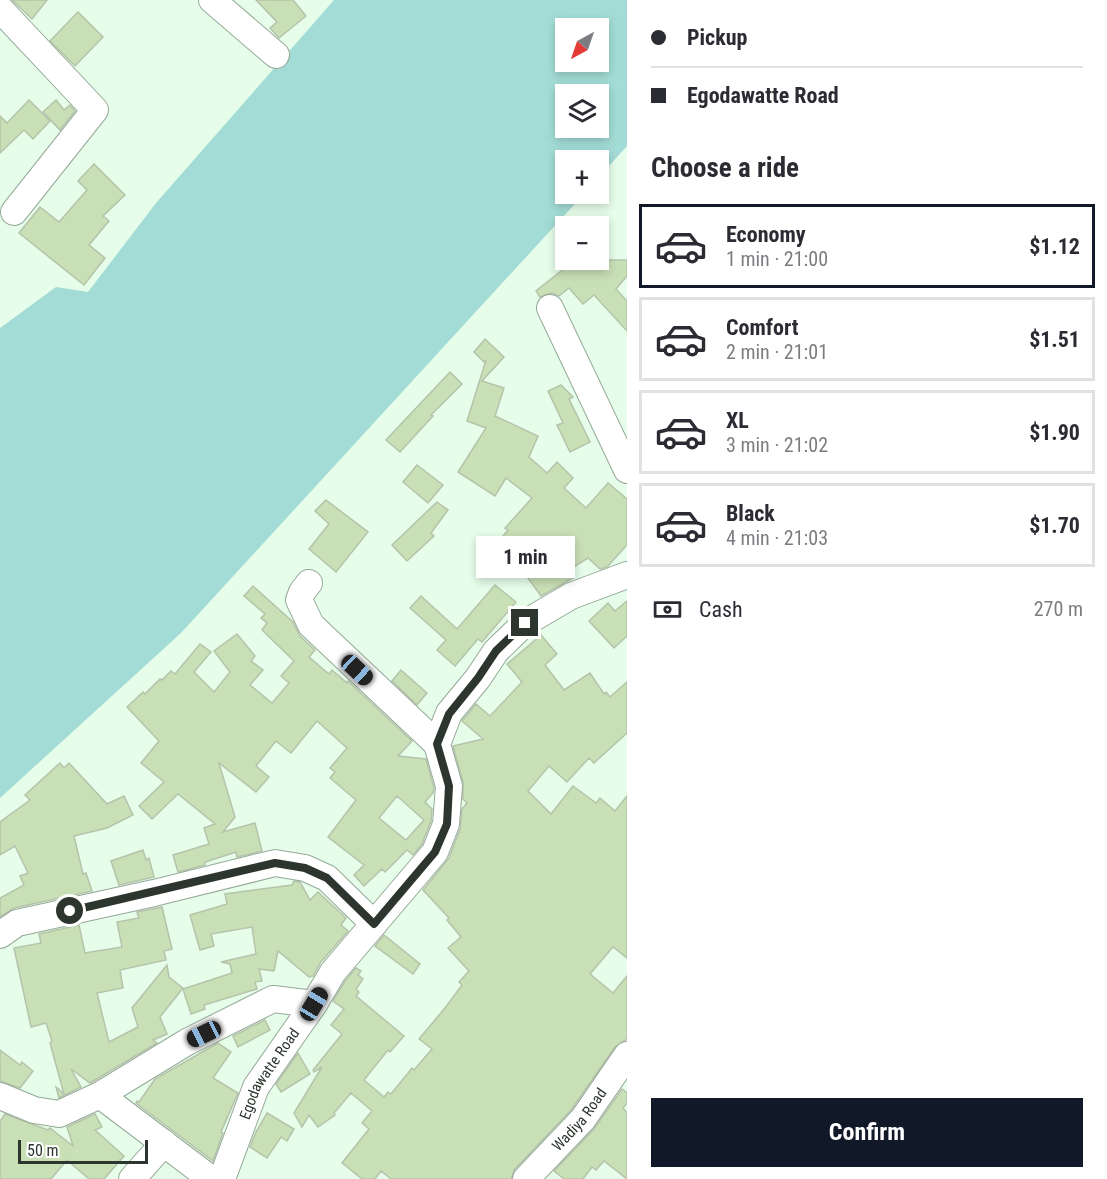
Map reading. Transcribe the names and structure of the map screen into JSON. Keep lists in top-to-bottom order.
{
  "streets": {
    "street": ["Egodawatte Road", "Wadiya Road"]
  },
  "scale_bar": "50 m",
  "north": "bottom left",
  "page": {
    "banner": ["Pickup", "Egodawatte Road"],
    "map_buttons": ["+", "−"],
    "heading": "Choose a ride",
    "list": [
      {
        "name": "Economy",
        "note": "1 min · 21:00",
        "value": "$1.12"
      },
      {
        "name": "Comfort",
        "note": "2 min · 21:01",
        "value": "$1.51"
      },
      {
        "name": "XL",
        "note": "3 min · 21:02",
        "value": "$1.90"
      },
      {
        "name": "Black",
        "note": "4 min · 21:03",
        "value": "$1.70"
      }
    ],
    "bubble": "1 min",
    "pay": ["Cash", "270 m"],
    "buttons": "Confirm",
    "scale": "50 m"
  }
}
